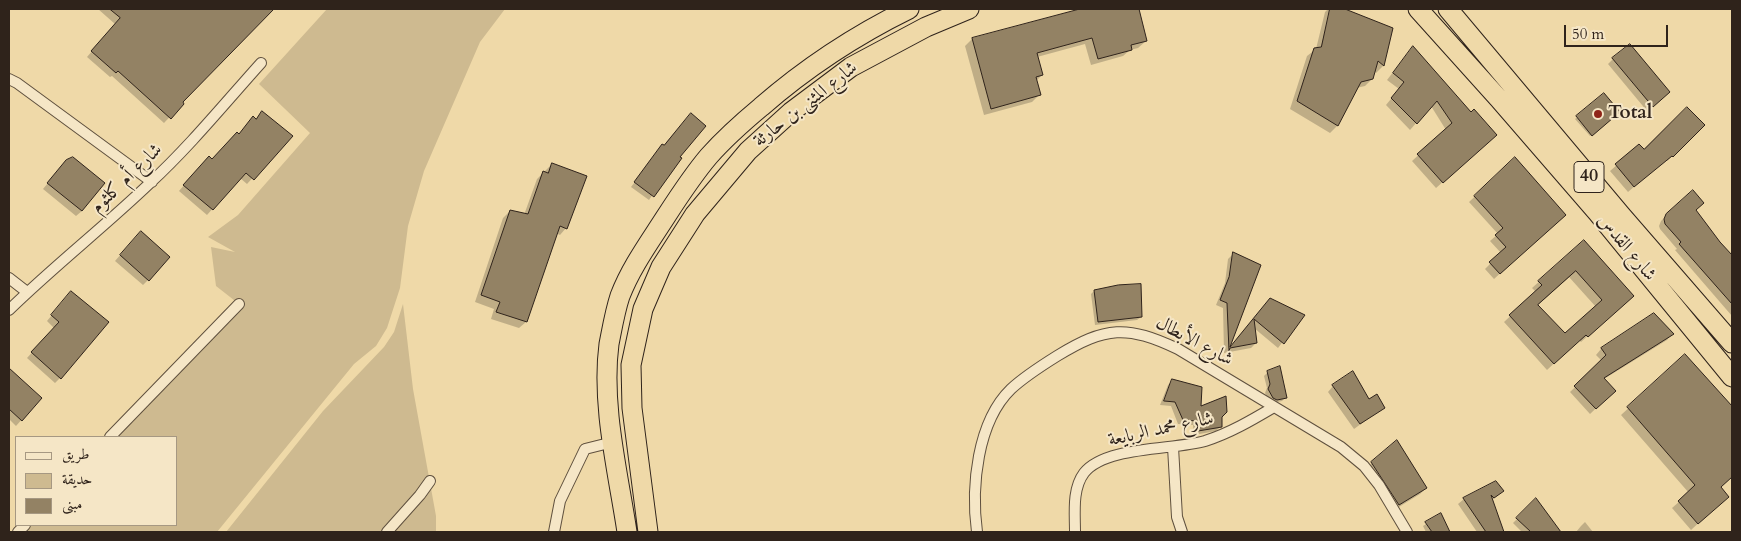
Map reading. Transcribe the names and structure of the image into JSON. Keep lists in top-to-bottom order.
{
  "streets": {
    "highway": ["شارع المثنى بن حارثة", "40", "شارع القدس"],
    "street": ["شارع أم كلثوم", "شارع الأبطال", "شارع محمد الربايعة"]
  },
  "crossings": [
    ["شارع الأبطال", "شارع محمد الربايعة"]
  ],
  "places": ["Total"],
  "legend": ["طريق", "حديقة", "مبنى"],
  "scale_bar": "50 m"
}
